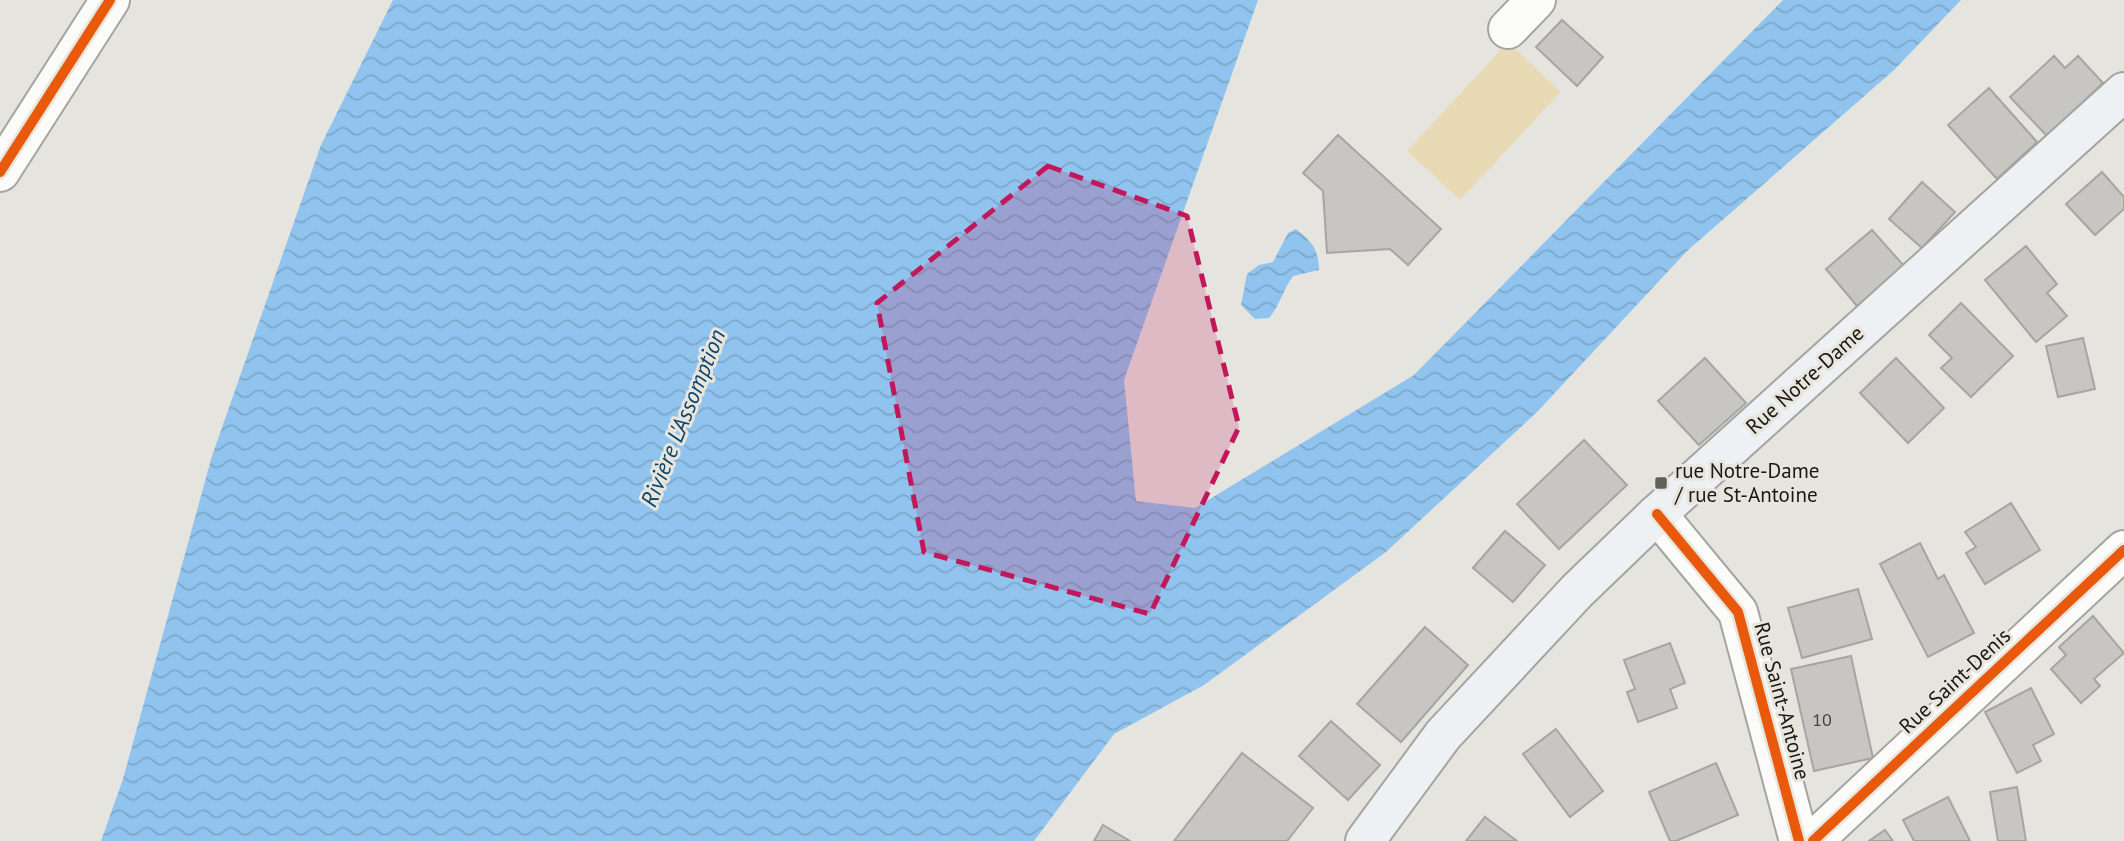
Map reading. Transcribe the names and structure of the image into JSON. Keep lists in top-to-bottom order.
{
  "streets": {
    "main road": ["Rue Notre-Dame"],
    "street": ["Rue Saint-Denis", "Rue Saint-Antoine"]
  },
  "crossings": [
    ["Rue Notre-Dame", "Rue Saint-Antoine"]
  ],
  "water": ["Rivière L'Assomption"],
  "places": {
    "transit": ["rue Notre-Dame / rue St-Antoine"]
  },
  "house_numbers": ["10"]
}
